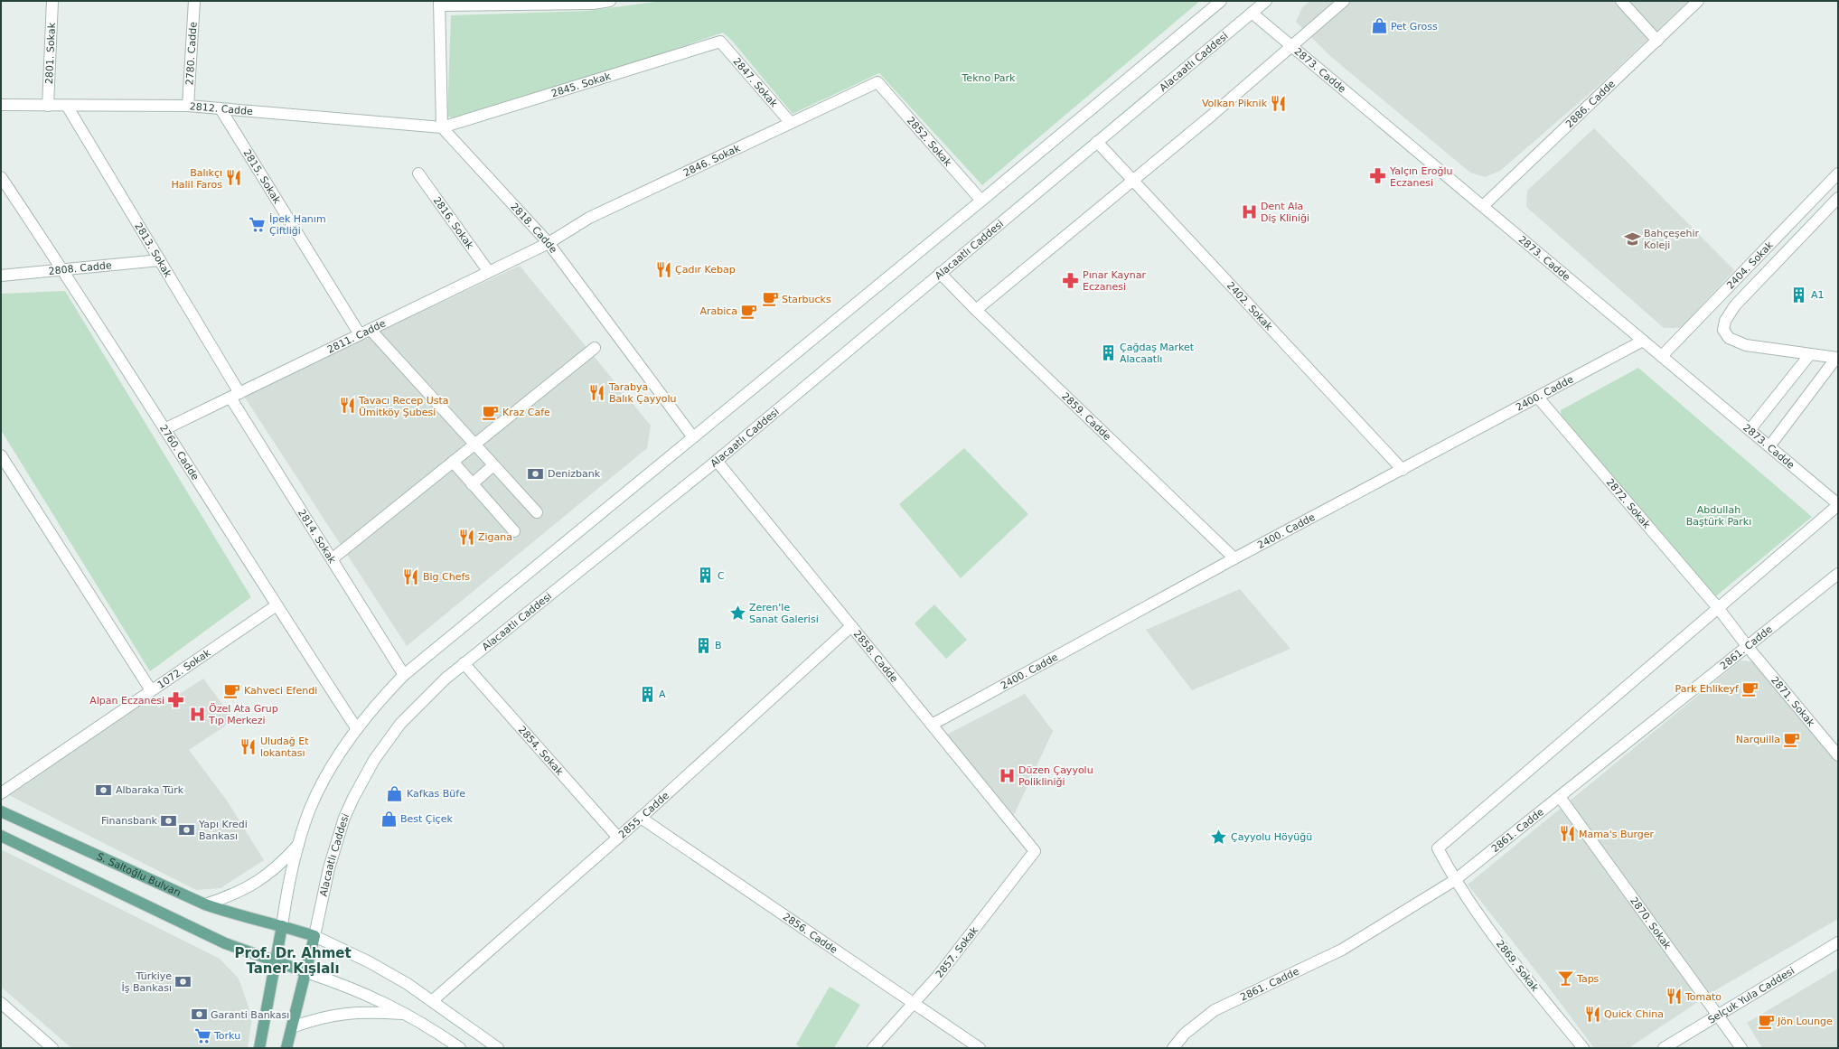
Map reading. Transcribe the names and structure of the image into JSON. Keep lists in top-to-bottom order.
{
  "streets": {
    "main road": ["S. Saltoğlu Bulvarı"],
    "street": [
      "2801. Sokak",
      "2780. Cadde",
      "Alacaatlı Caddesi",
      "2873. Cadde",
      "2847. Sokak",
      "2845. Sokak",
      "2886. Cadde",
      "2812. Cadde",
      "2852. Sokak",
      "2846. Sokak",
      "2815. Sokak",
      "2816. Sokak",
      "2818. Cadde",
      "2813. Sokak",
      "2404. Sokak",
      "2808. Cadde",
      "2402. Sokak",
      "2811. Cadde",
      "2400. Cadde",
      "2859. Cadde",
      "2760. Cadde",
      "2872. Sokak",
      "2814. Sokak",
      "2861. Cadde",
      "2858. Cadde",
      "1072. Sokak",
      "2871. Sokak",
      "2854. Sokak",
      "2855. Cadde",
      "2870. Sokak",
      "2856. Cadde",
      "2857. Sokak",
      "2869. Sokak",
      "Selçuk Yula Caddesi"
    ]
  },
  "crossings": [
    ["2801. Sokak", "2812. Cadde"],
    ["2780. Cadde", "2812. Cadde"],
    ["Alacaatlı Caddesi", "2873. Cadde"],
    ["Alacaatlı Caddesi", "2402. Sokak"],
    ["Alacaatlı Caddesi", "2859. Cadde"],
    ["Alacaatlı Caddesi", "2858. Cadde"],
    ["Alacaatlı Caddesi", "2854. Sokak"],
    ["Alacaatlı Caddesi", "S. Saltoğlu Bulvarı"],
    ["2873. Cadde", "2886. Cadde"],
    ["2873. Cadde", "2404. Sokak"],
    ["2873. Cadde", "2400. Cadde"],
    ["2847. Sokak", "2845. Sokak"],
    ["2847. Sokak", "2846. Sokak"],
    ["2845. Sokak", "2812. Cadde"],
    ["2845. Sokak", "2818. Cadde"],
    ["2812. Cadde", "2815. Sokak"],
    ["2812. Cadde", "2818. Cadde"],
    ["2812. Cadde", "2813. Sokak"],
    ["2852. Sokak", "2846. Sokak"],
    ["2846. Sokak", "2818. Cadde"],
    ["2846. Sokak", "2811. Cadde"],
    ["2815. Sokak", "2811. Cadde"],
    ["2816. Sokak", "2811. Cadde"],
    ["2818. Cadde", "2811. Cadde"],
    ["2813. Sokak", "2808. Cadde"],
    ["2813. Sokak", "2811. Cadde"],
    ["2813. Sokak", "2814. Sokak"],
    ["2808. Cadde", "2760. Cadde"],
    ["2402. Sokak", "2400. Cadde"],
    ["2811. Cadde", "2760. Cadde"],
    ["2811. Cadde", "2814. Sokak"],
    ["2400. Cadde", "2859. Cadde"],
    ["2400. Cadde", "2872. Sokak"],
    ["2400. Cadde", "2858. Cadde"],
    ["2760. Cadde", "1072. Sokak"],
    ["2872. Sokak", "2861. Cadde"],
    ["2872. Sokak", "2871. Sokak"],
    ["2872. Sokak", "2869. Sokak"],
    ["2861. Cadde", "2871. Sokak"],
    ["2861. Cadde", "2870. Sokak"],
    ["2861. Cadde", "2869. Sokak"],
    ["2858. Cadde", "2855. Cadde"],
    ["2858. Cadde", "2857. Sokak"],
    ["2854. Sokak", "2855. Cadde"],
    ["2855. Cadde", "2856. Cadde"],
    ["2870. Sokak", "Selçuk Yula Caddesi"],
    ["2856. Cadde", "2857. Sokak"]
  ],
  "districts": ["Prof. Dr. Ahmet Taner Kışlalı"],
  "parks": ["Tekno Park", "Abdullah Baştürk Parkı"],
  "places": {
    "shop": ["Pet Gross", "Kafkas Büfe", "Best Çiçek"],
    "restaurant": [
      "Volkan Piknik",
      "Balıkçı Halil Faros",
      "Çadır Kebap",
      "Tarabya Balık Çayyolu",
      "Tavacı Recep Usta Ümitköy Şubesi",
      "Zigana",
      "Big Chefs",
      "Uludağ Et lokantası",
      "Mama's Burger",
      "Tomato",
      "Quick China"
    ],
    "pharmacy": ["Yalçın Eroğlu Eczanesi", "Pınar Kaynar Eczanesi", "Alpan Eczanesi"],
    "hospital": ["Dent Ala Diş Kliniği", "Özel Ata Grup Tıp Merkezi", "Düzen Çayyolu Polikliniği"],
    "supermarket": ["İpek Hanım Çiftliği", "Torku"],
    "school or university": ["Bahçeşehir Koleji"],
    "building": [
      "A1",
      "Çağdaş Market Alacaatlı",
      "C",
      "B",
      "A"
    ],
    "cafe": [
      "Starbucks",
      "Arabica",
      "Kraz Cafe",
      "Park Ehlikeyf",
      "Kahveci Efendi",
      "Narquilla",
      "Jön Lounge"
    ],
    "bank": [
      "Denizbank",
      "Albaraka Türk",
      "Finansbank",
      "Yapı Kredi Bankası",
      "Türkiye İş Bankası",
      "Garanti Bankası"
    ],
    "place": ["Zeren'le Sanat Galerisi", "Çayyolu Höyüğü"],
    "bar": ["Taps"]
  }
}
